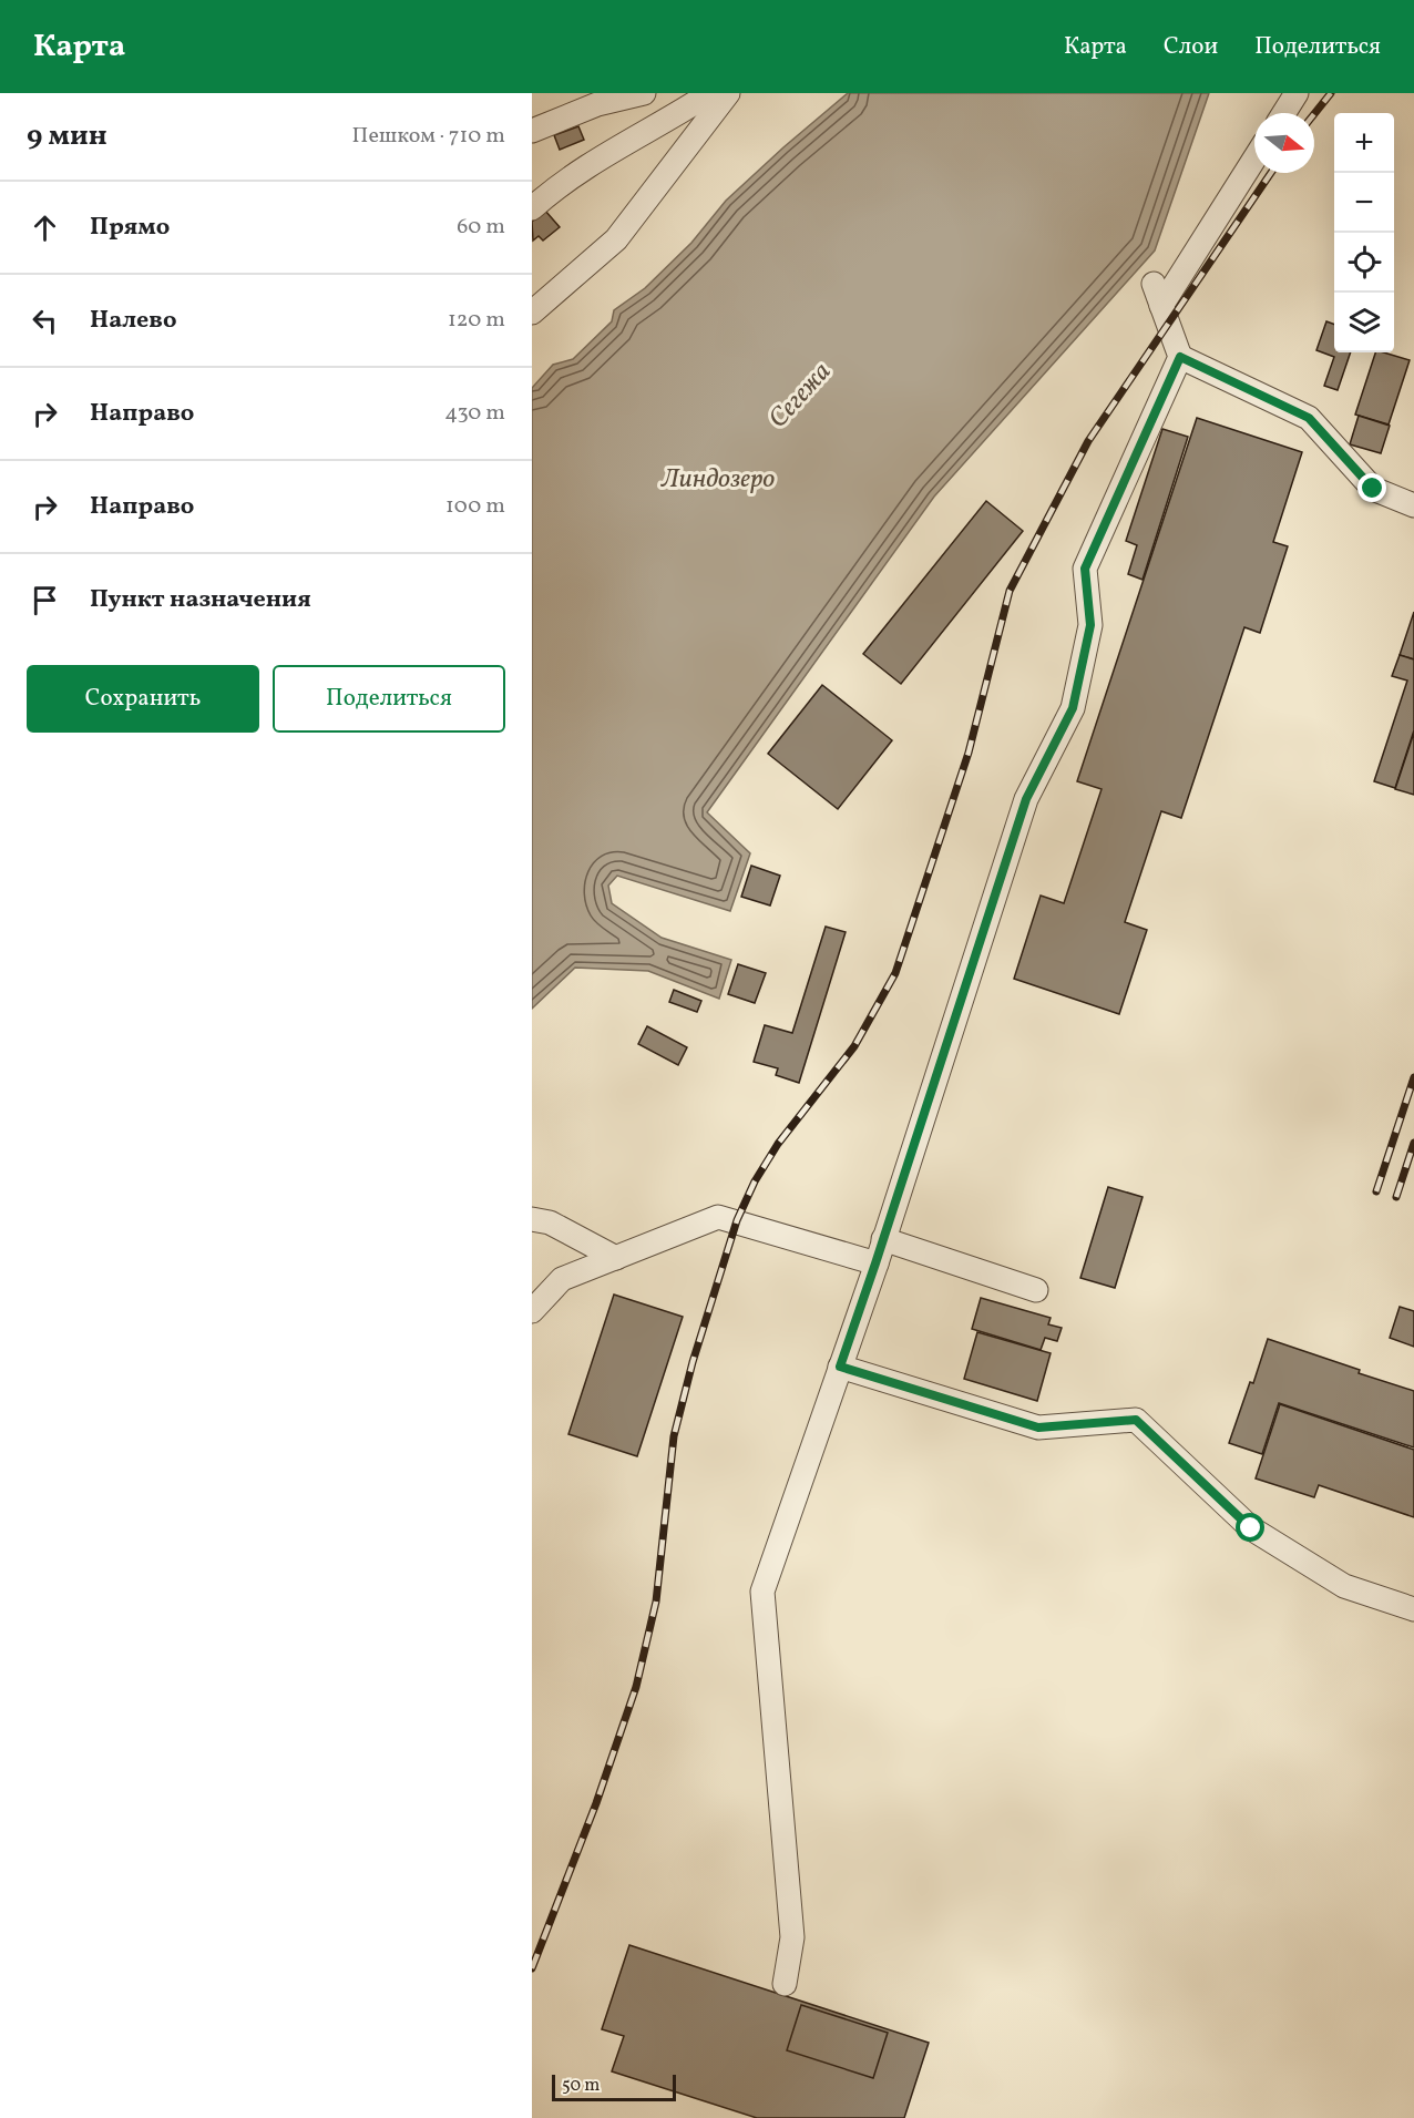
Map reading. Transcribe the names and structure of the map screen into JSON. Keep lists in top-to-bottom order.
{
  "water": ["Сегежа", "Линдозеро"],
  "scale_bar": "50 m",
  "north": "right",
  "page": {
    "header": "Карта",
    "nav": ["Карта", "Слои", "Поделиться"],
    "heading": ["9 мин", "Пешком · 710 m"],
    "map_buttons": ["+", "−"],
    "list": [
      ["Прямо", "60 m"],
      ["Налево", "120 m"],
      ["Направо", "430 m"],
      ["Направо", "100 m"],
      "Пункт назначения"
    ],
    "buttons": ["Сохранить", "Поделиться"],
    "scale": "50 m"
  }
}
